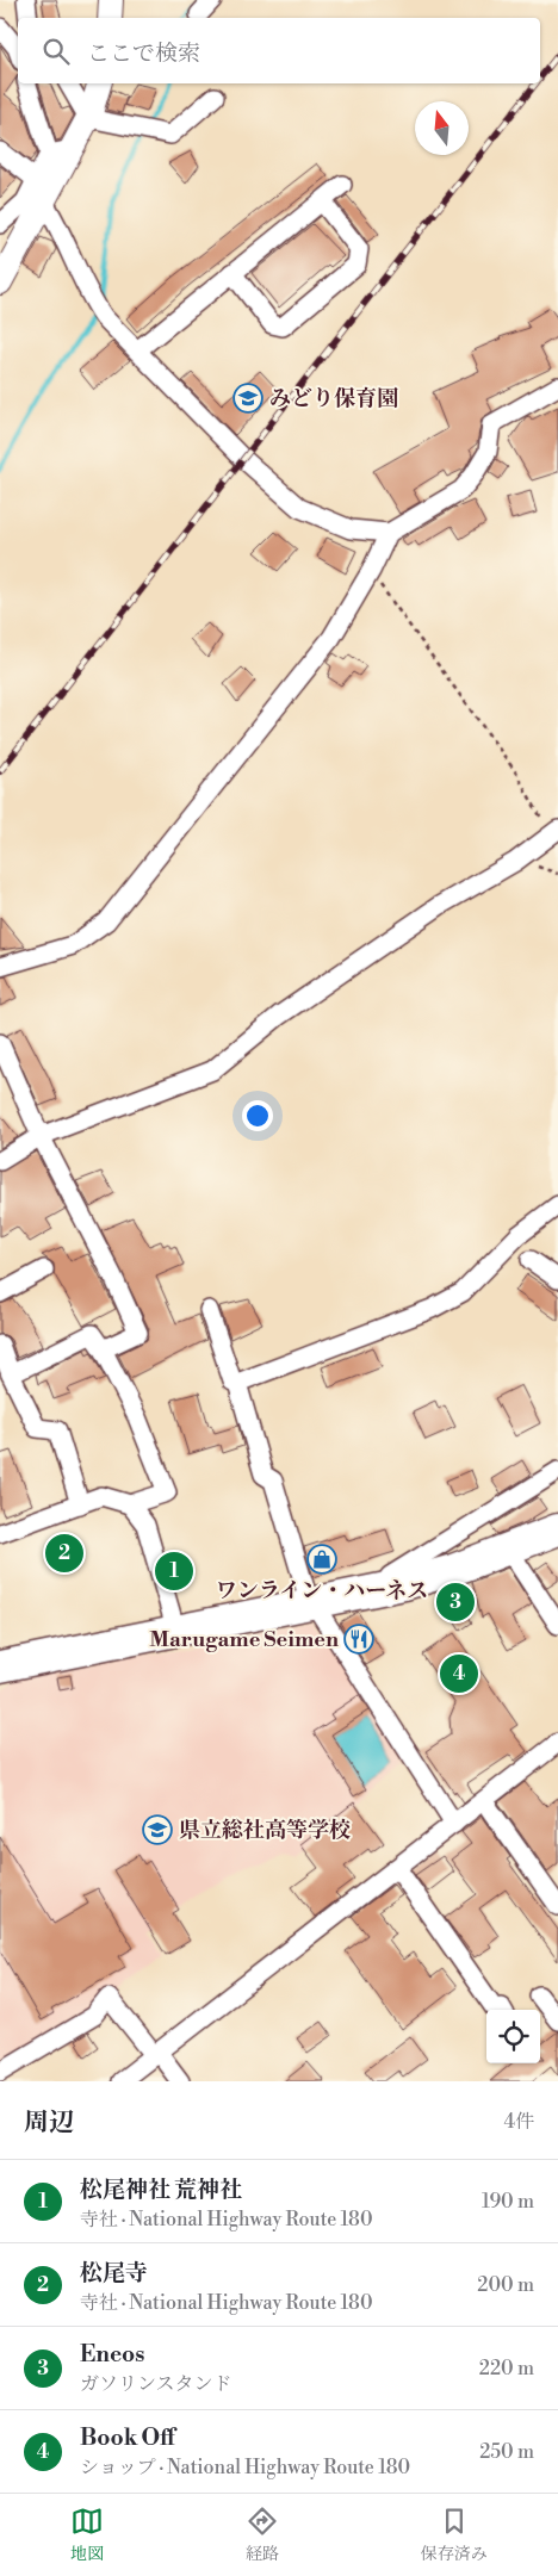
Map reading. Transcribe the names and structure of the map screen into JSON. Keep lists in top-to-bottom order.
{
  "places": {
    "school or university": ["みどり保育園", "県立総社高等学校"],
    "shop": ["ワンライン・ハーネス"],
    "restaurant": ["Marugame Seimen"]
  },
  "north": "top",
  "page": {
    "search": "ここで検索",
    "pins": [
      "2",
      "1",
      "3",
      "4"
    ],
    "heading": ["周辺", "4件"],
    "list": [
      {
        "mark": "1",
        "name": "松尾神社 荒神社",
        "note": "寺社 · National Highway Route 180",
        "value": "190 m"
      },
      {
        "mark": "2",
        "name": "松尾寺",
        "note": "寺社 · National Highway Route 180",
        "value": "200 m"
      },
      {
        "mark": "3",
        "name": "Eneos",
        "note": "ガソリンスタンド",
        "value": "220 m"
      },
      {
        "mark": "4",
        "name": "Book Off",
        "note": "ショップ · National Highway Route 180",
        "value": "250 m"
      }
    ],
    "nav": ["地図", "経路", "保存済み"]
  }
}
